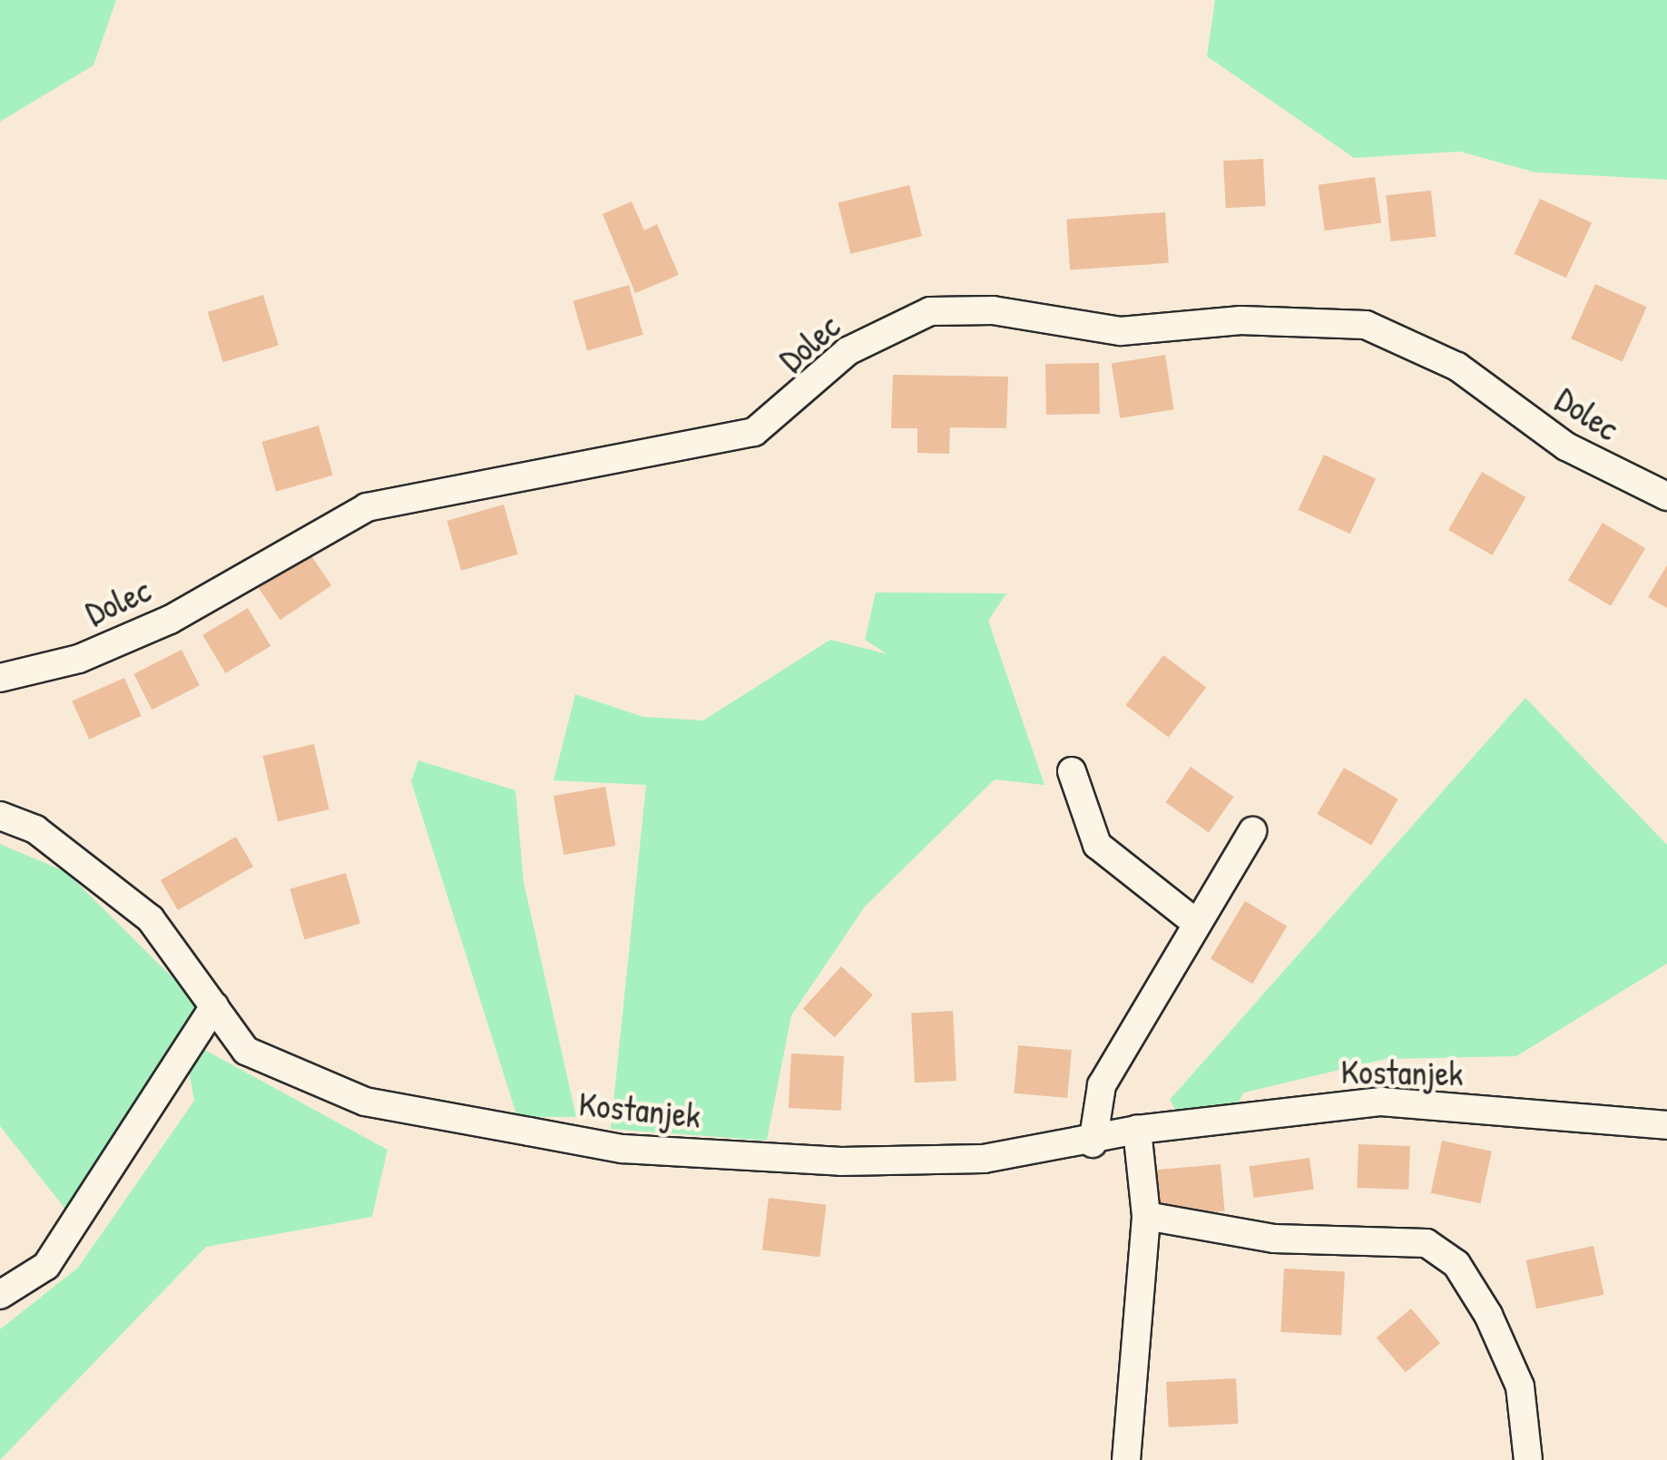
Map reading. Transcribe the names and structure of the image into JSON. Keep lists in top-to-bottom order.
{
  "streets": {
    "street": ["Dolec", "Kostanjek"]
  }
}
